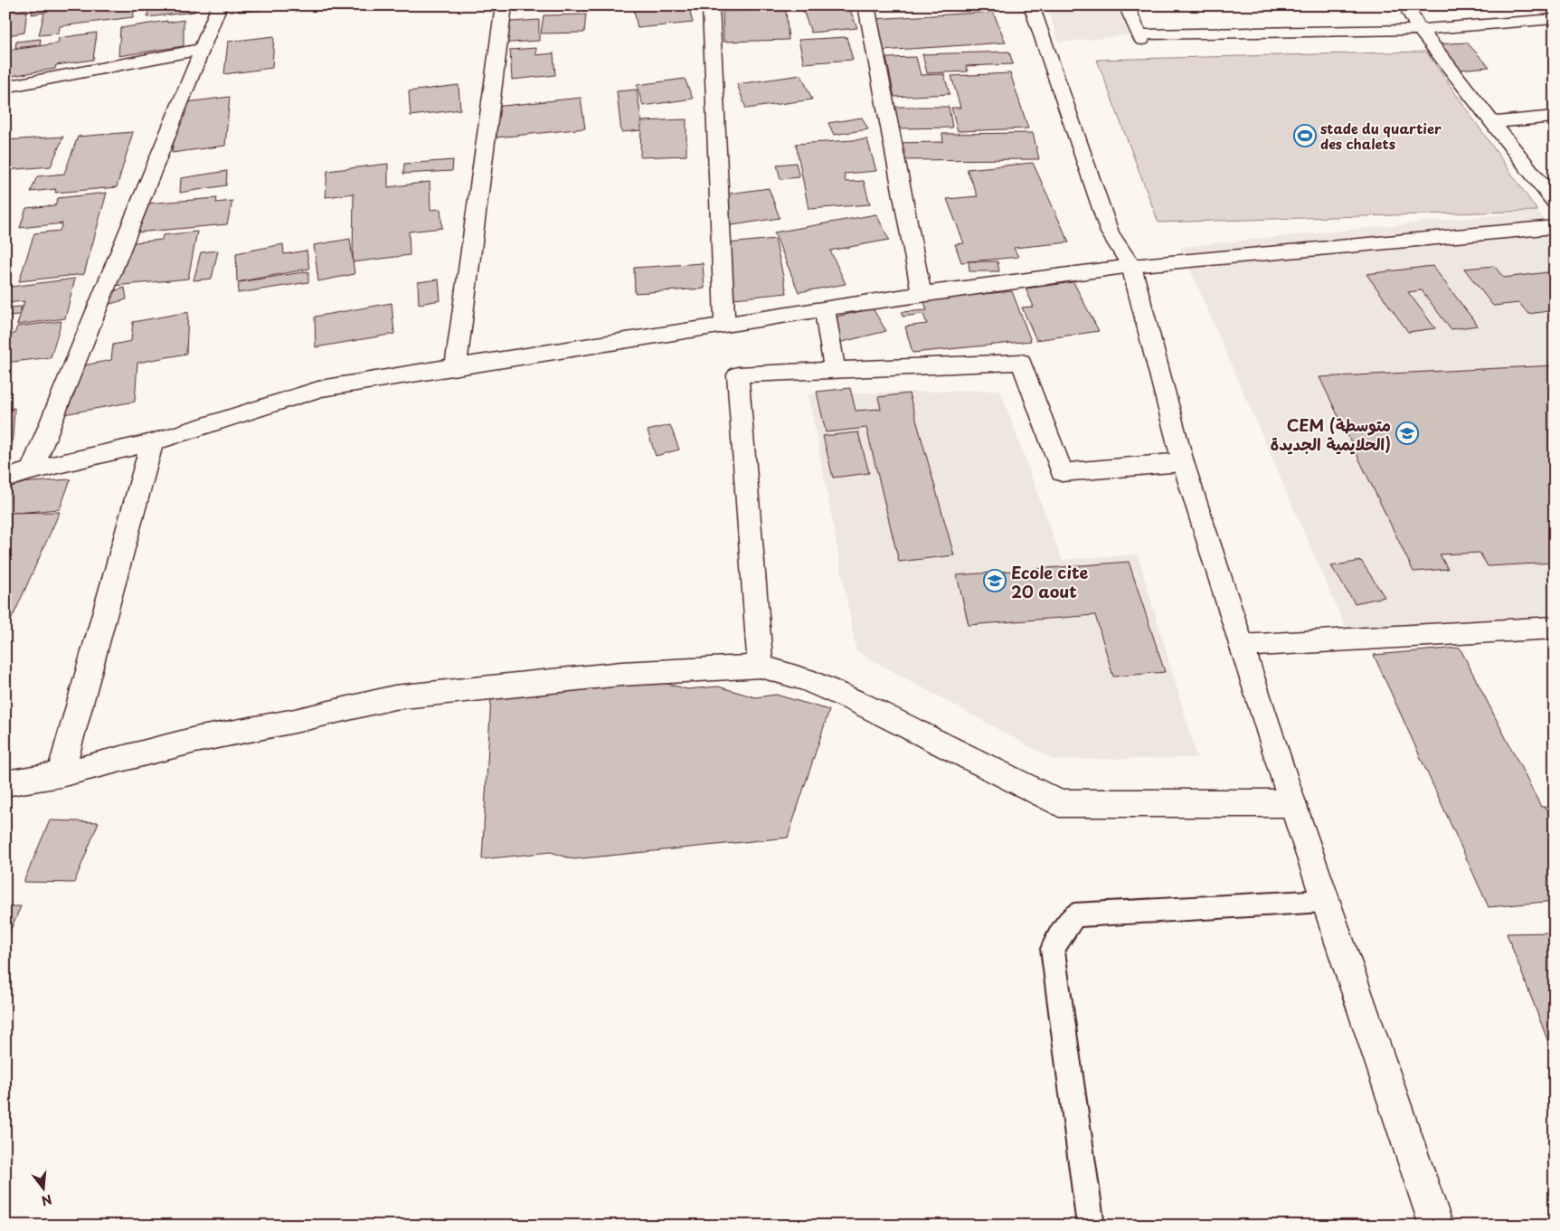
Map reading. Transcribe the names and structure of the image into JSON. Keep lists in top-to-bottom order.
{
  "places": {
    "sports": ["stade du quartier des chalets"],
    "school or university": ["CEM (متوسطة الحلايمية الجديدة)", "Ecole cite 20 aout"]
  },
  "north": "bottom"
}
